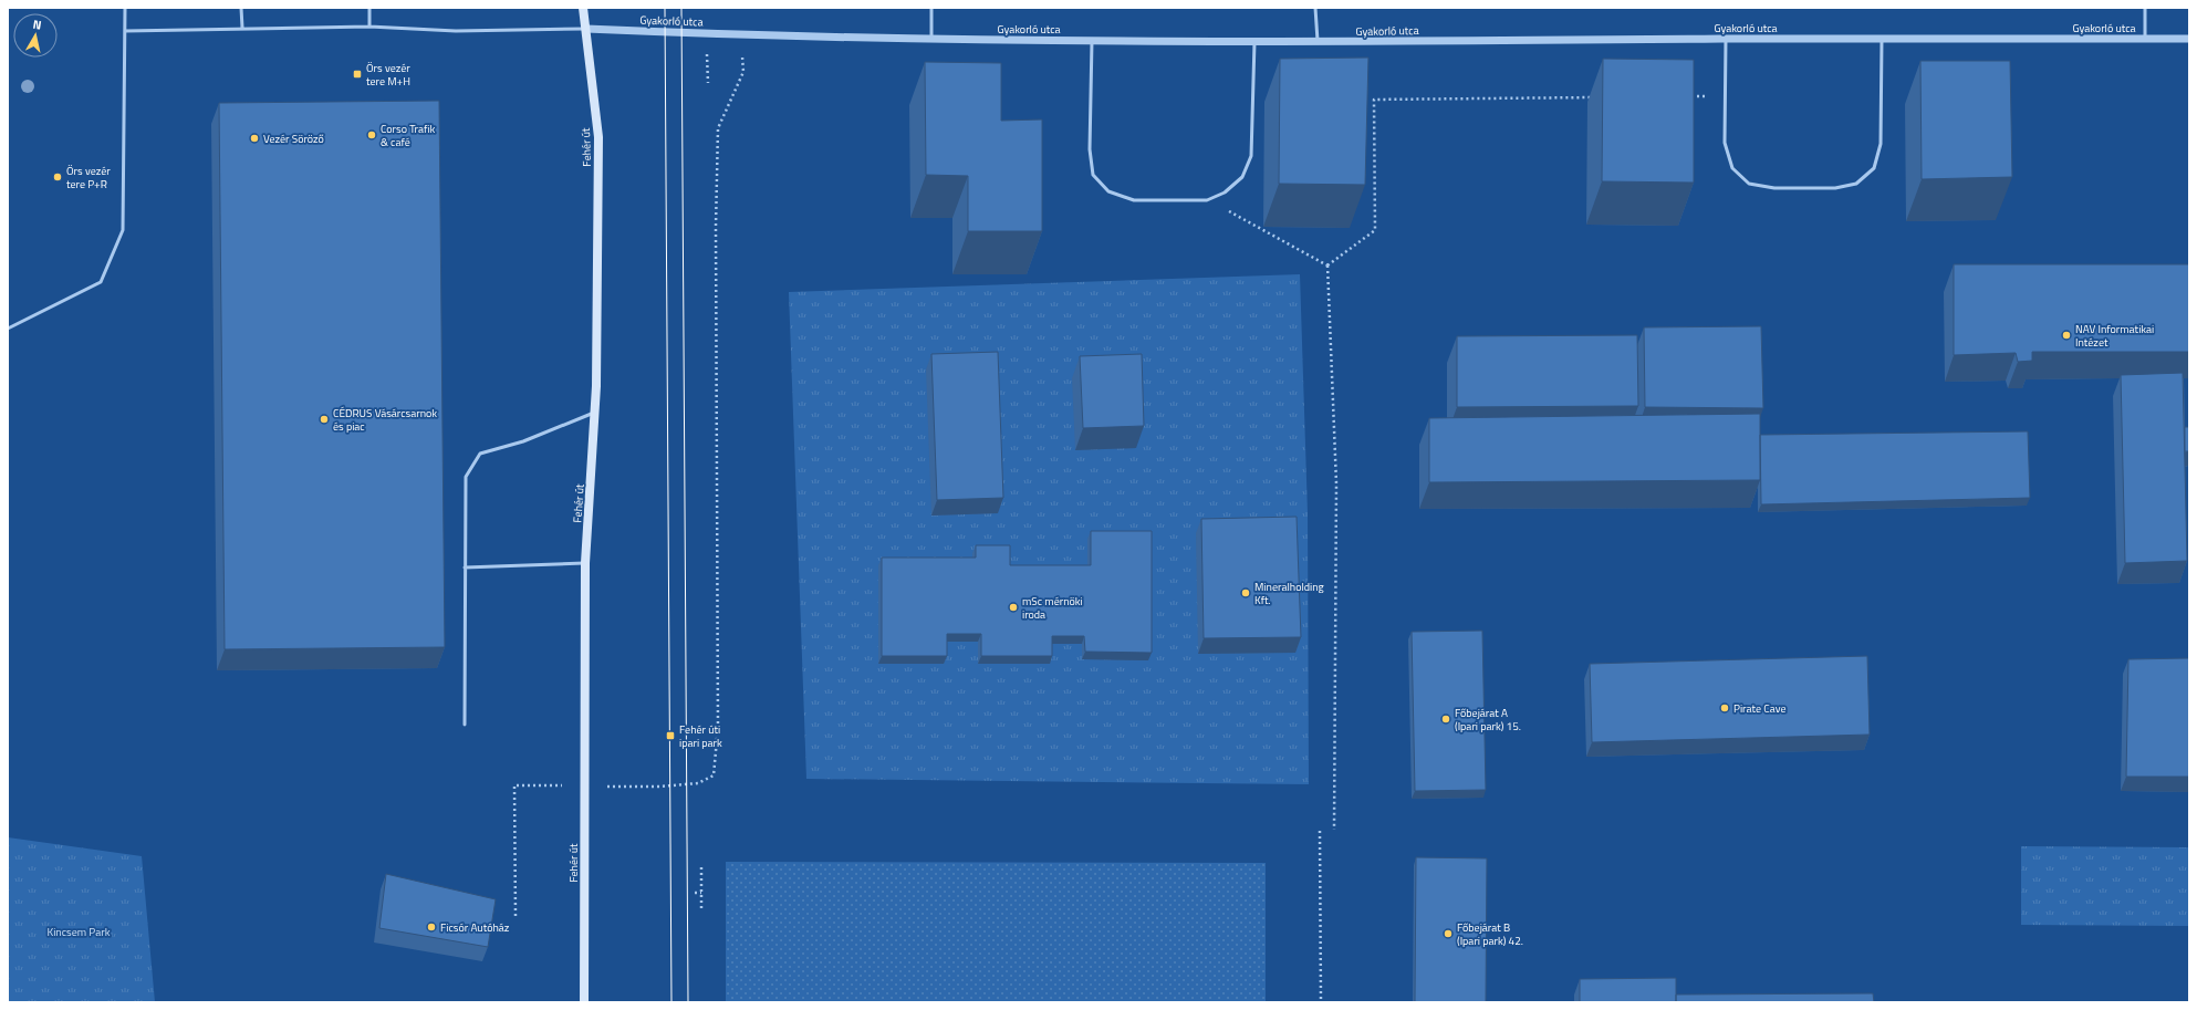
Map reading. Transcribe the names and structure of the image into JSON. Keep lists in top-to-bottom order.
{
  "streets": {
    "main road": ["Fehér út"],
    "street": ["Gyakorló utca"]
  },
  "crossings": [
    ["Gyakorló utca", "Fehér út"]
  ],
  "parks": ["Kincsem Park"],
  "places": {
    "transit": ["Örs vezér tere M+H", "Fehér úti ipari park"],
    "other": [
      "Corso Trafik & café",
      "Vezér Söröző",
      "Örs vezér tere P+R",
      "NAV Informatikai Intézet",
      "CÉDRUS Vásárcsarnok és piac",
      "Mineralholding Kft.",
      "mSc mérnöki iroda",
      "Pirate Cave",
      "Főbejárat A (Ipari park) 15.",
      "Ficsór Autóház",
      "Főbejárat B (Ipari park) 42."
    ]
  },
  "north": "top"
}
